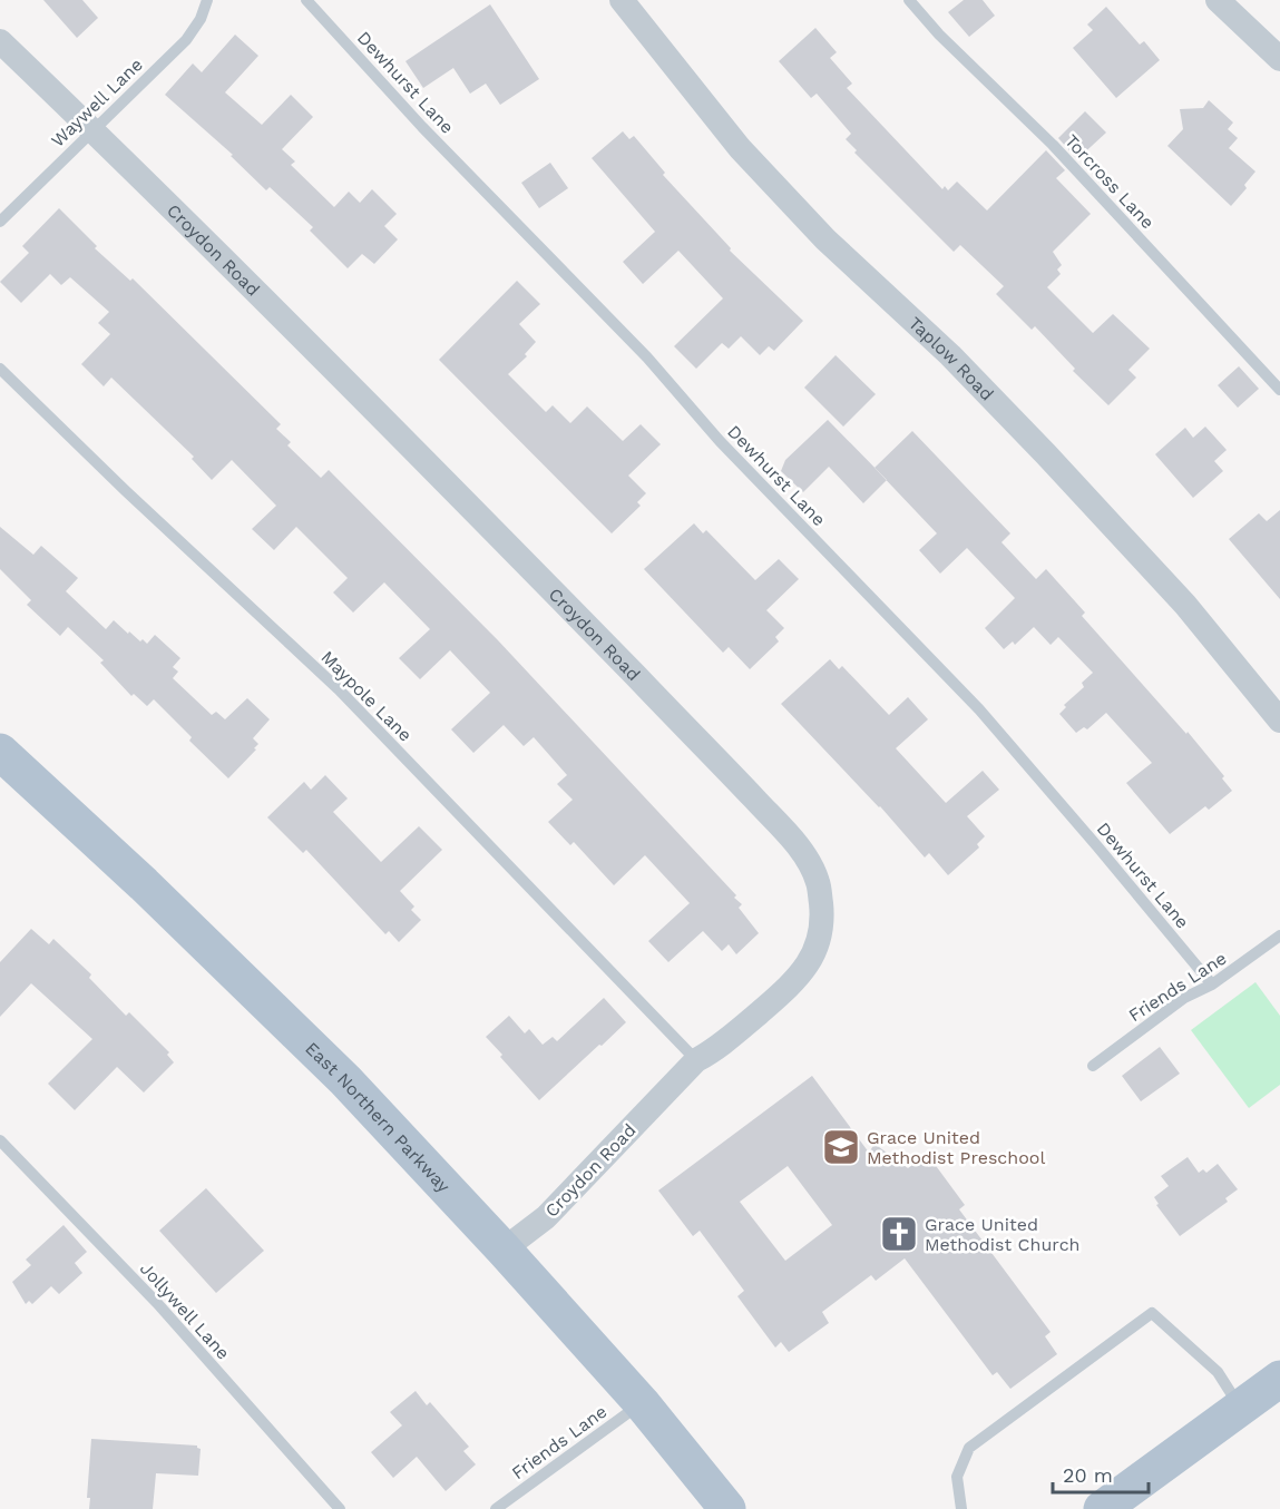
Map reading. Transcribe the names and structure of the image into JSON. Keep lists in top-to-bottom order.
{
  "streets": {
    "main road": ["East Northern Parkway"],
    "street": ["Croydon Road", "Taplow Road"],
    "lane": [
      "Dewhurst Lane",
      "Waywell Lane",
      "Torcross Lane",
      "Maypole Lane",
      "Friends Lane",
      "Jollywell Lane"
    ]
  },
  "crossings": [
    ["Dewhurst Lane", "Friends Lane"],
    ["Waywell Lane", "Croydon Road"],
    ["Croydon Road", "Maypole Lane"],
    ["Croydon Road", "East Northern Parkway"],
    ["Friends Lane", "East Northern Parkway"]
  ],
  "places": {
    "school or university": ["Grace United Methodist Preschool"],
    "church": ["Grace United Methodist Church"]
  },
  "scale_bar": "20 m"
}
